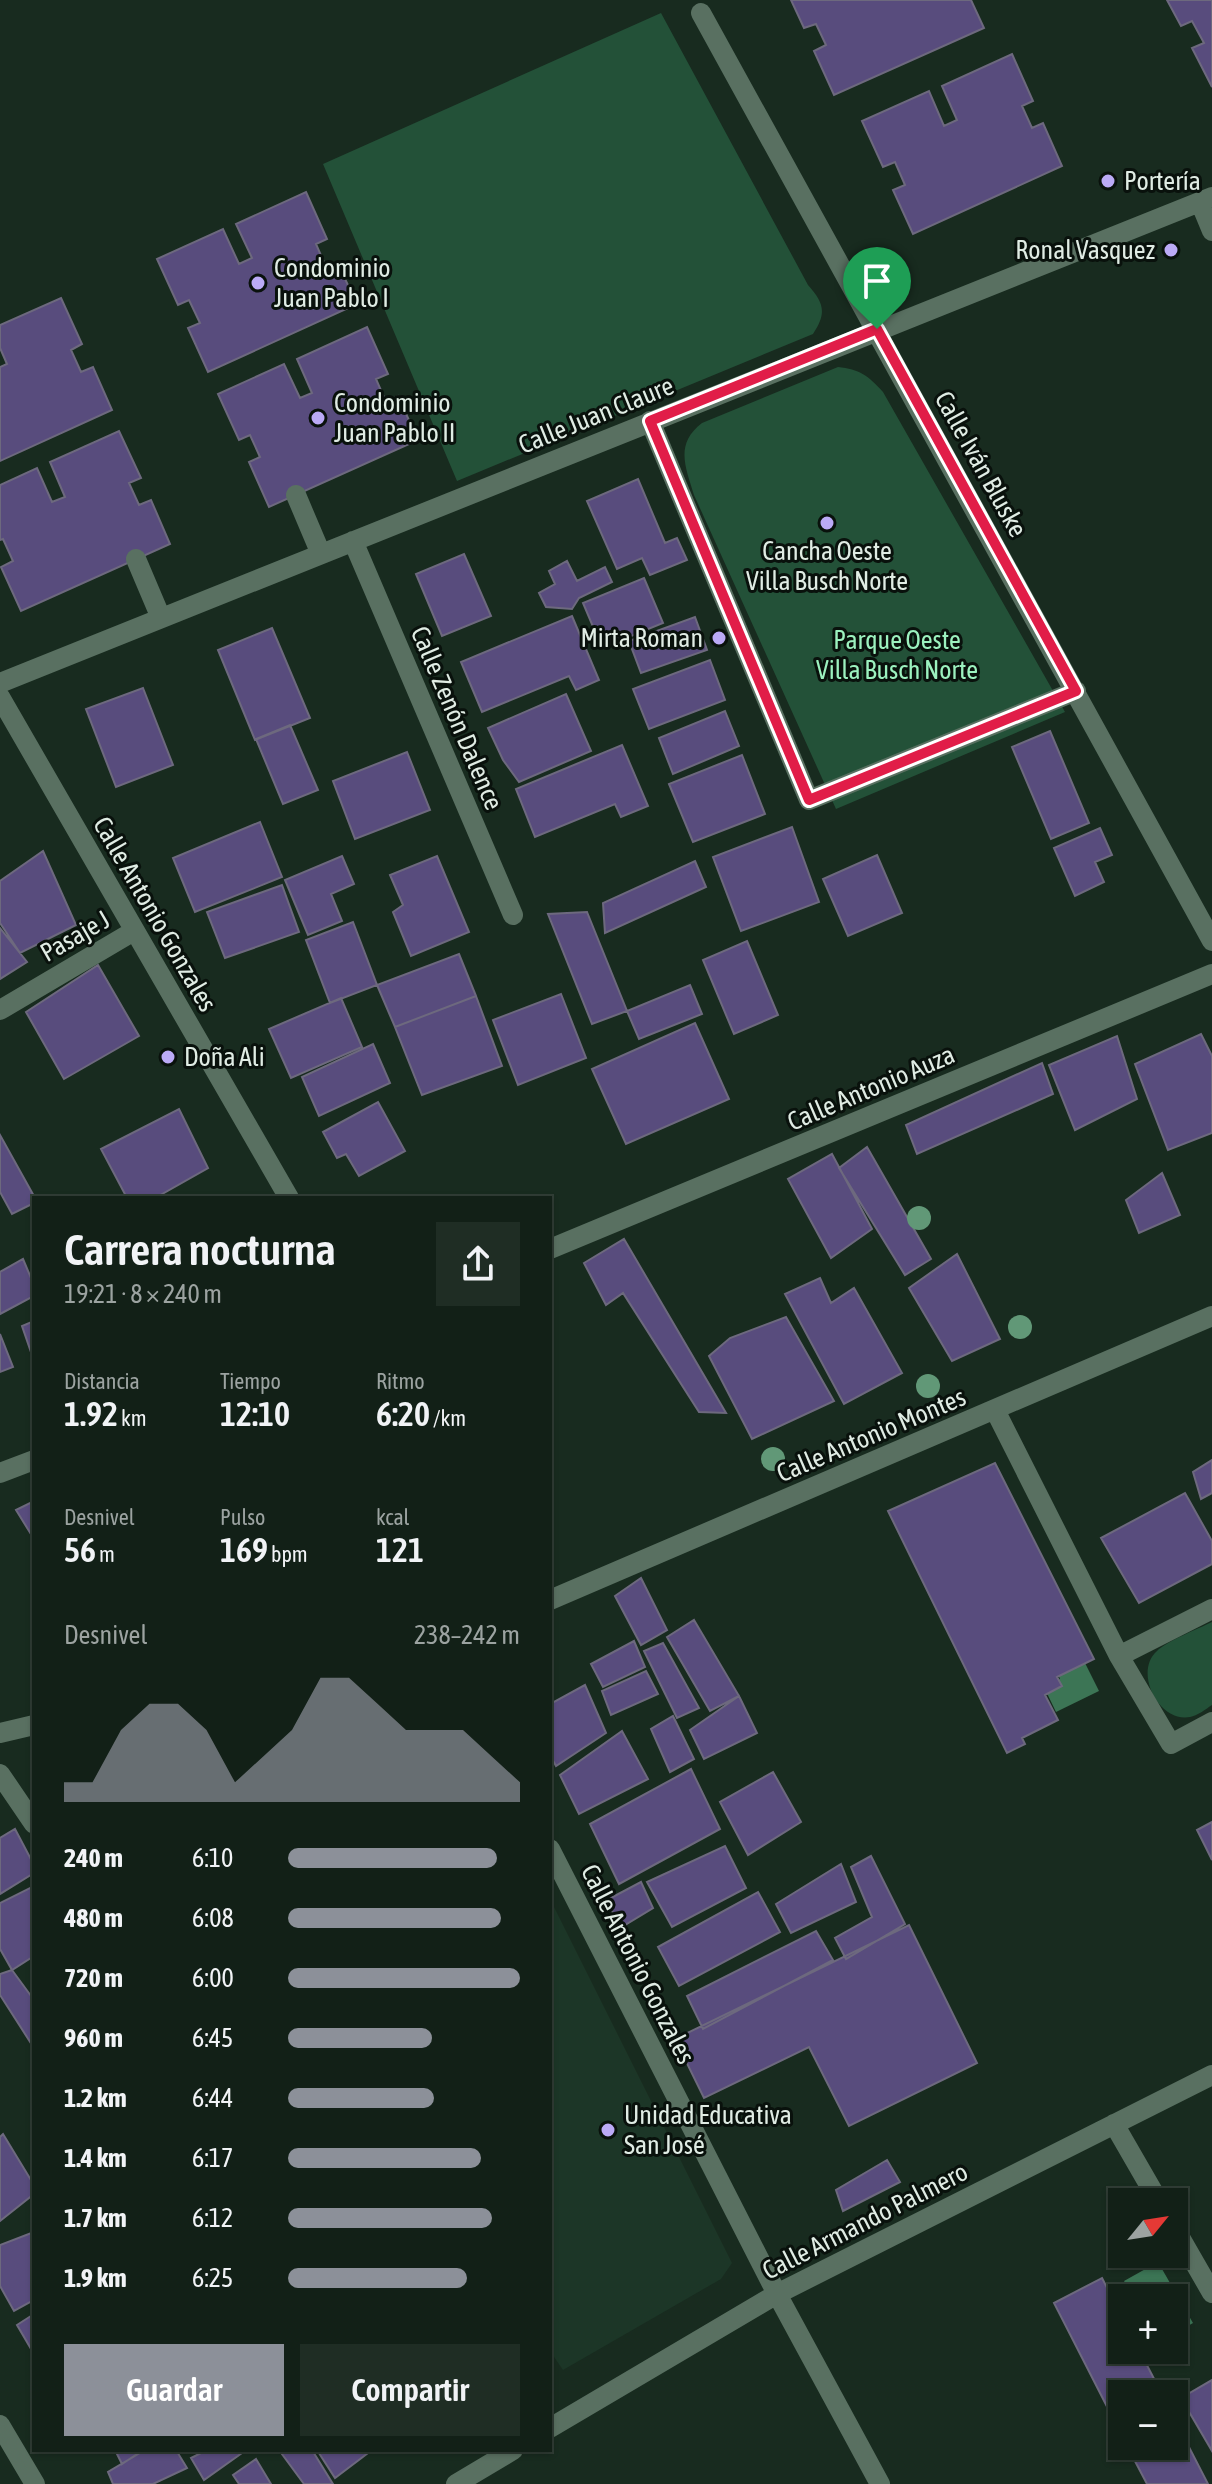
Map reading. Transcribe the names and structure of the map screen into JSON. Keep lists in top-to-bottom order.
{
  "streets": {
    "street": [
      "Calle Juan Claure",
      "Calle Iván Bluske",
      "Calle Zenón Dalence",
      "Calle Antonio Gonzales",
      "Pasaje J",
      "Calle Antonio Auza",
      "Calle Antonio Montes",
      "Calle Armando Palmero"
    ]
  },
  "crossings": [
    ["Calle Juan Claure", "Calle Iván Bluske"],
    ["Calle Juan Claure", "Calle Zenón Dalence"],
    ["Calle Antonio Gonzales", "Pasaje J"],
    ["Calle Antonio Gonzales", "Calle Armando Palmero"]
  ],
  "parks": ["Parque Oeste Villa Busch Norte"],
  "places": [
    "Portería",
    "Ronal Vasquez",
    "Condominio Juan Pablo I",
    "Condominio Juan Pablo II",
    "Cancha Oeste Villa Busch Norte",
    "Mirta Roman",
    "Doña Ali",
    "Unidad Educativa San José"
  ],
  "north": "top right",
  "page": {
    "heading": ["Carrera nocturna", "19:21 · 8 × 240 m"],
    "stats": [
      ["Distancia", "1.92 km"],
      ["Tiempo", "12:10"],
      ["Ritmo", "6:20 /km"],
      ["Desnivel", "56 m"],
      ["Pulso", "169 bpm"],
      ["kcal", "121"]
    ],
    "chart": ["Desnivel", "238–242 m"],
    "list": [
      {
        "name": "240 m",
        "note": "6:10"
      },
      {
        "name": "480 m",
        "note": "6:08"
      },
      {
        "name": "720 m",
        "note": "6:00"
      },
      {
        "name": "960 m",
        "note": "6:45"
      },
      {
        "name": "1.2 km",
        "note": "6:44"
      },
      {
        "name": "1.4 km",
        "note": "6:17"
      },
      {
        "name": "1.7 km",
        "note": "6:12"
      },
      {
        "name": "1.9 km",
        "note": "6:25"
      }
    ],
    "map_buttons": ["+", "−"],
    "buttons": ["Guardar", "Compartir"]
  }
}
